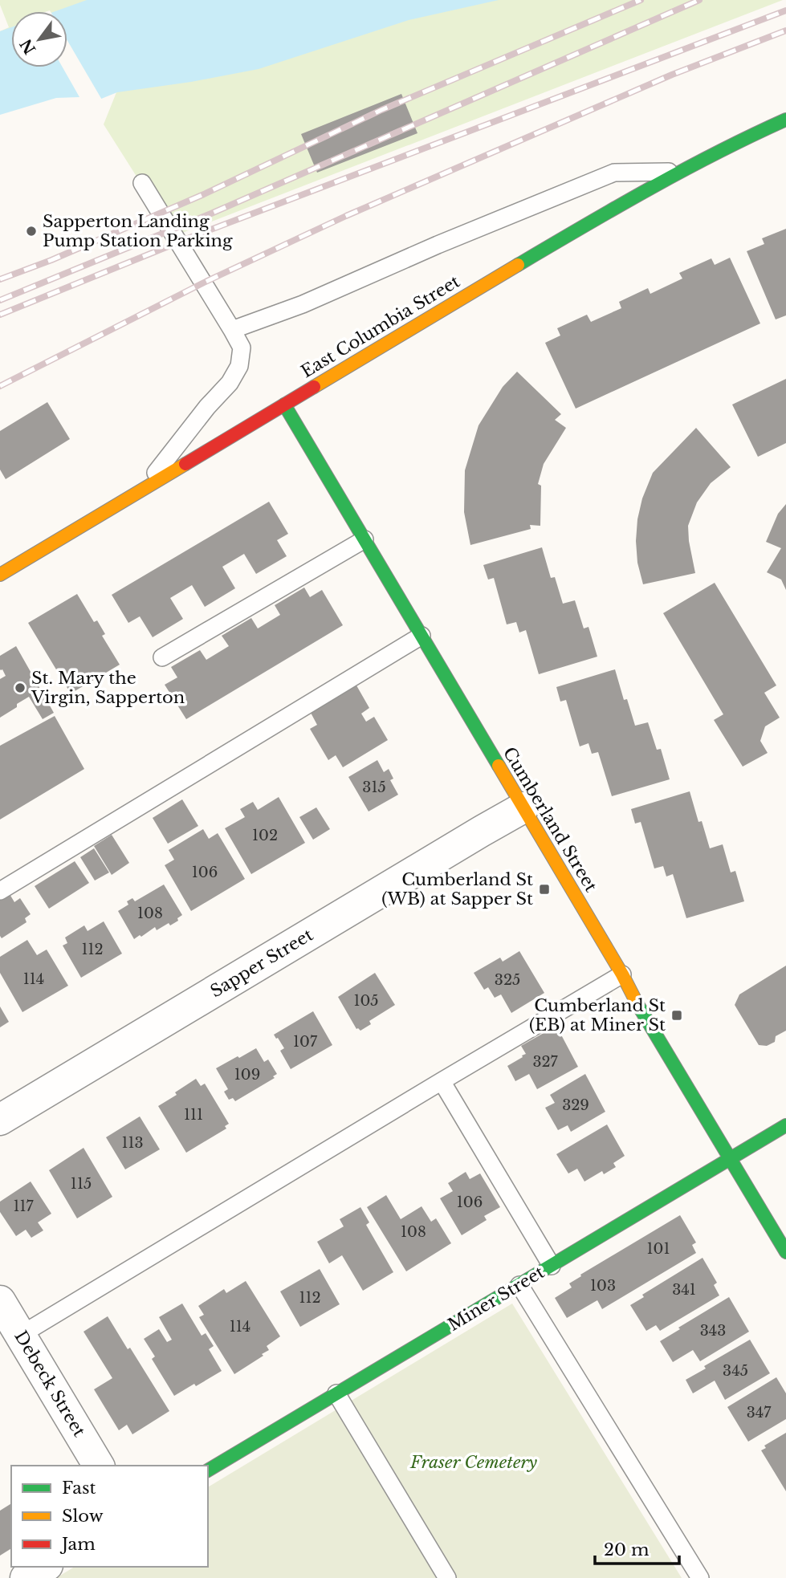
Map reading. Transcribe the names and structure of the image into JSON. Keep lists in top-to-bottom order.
{
  "streets": {
    "street": [
      "East Columbia Street",
      "Cumberland Street",
      "Sapper Street",
      "Miner Street",
      "Debeck Street"
    ]
  },
  "crossings": [
    ["East Columbia Street", "Cumberland Street"],
    ["Cumberland Street", "Sapper Street"],
    ["Cumberland Street", "Miner Street"]
  ],
  "parks": ["Fraser Cemetery"],
  "places": {
    "other": ["Sapperton Landing Pump Station Parking", "St. Mary the Virgin, Sapperton"],
    "transit": ["Cumberland St (WB) at Sapper St", "Cumberland St (EB) at Miner St"]
  },
  "house_numbers": [
    "315",
    "102",
    "106",
    "108",
    "112",
    "114",
    "325",
    "105",
    "107",
    "327",
    "109",
    "329",
    "111",
    "113",
    "115",
    "106",
    "117",
    "108",
    "101",
    "103",
    "341",
    "112",
    "114",
    "343",
    "345",
    "347"
  ],
  "legend": ["Fast", "Slow", "Jam"],
  "scale_bar": "20 m",
  "north": "bottom left"
}
